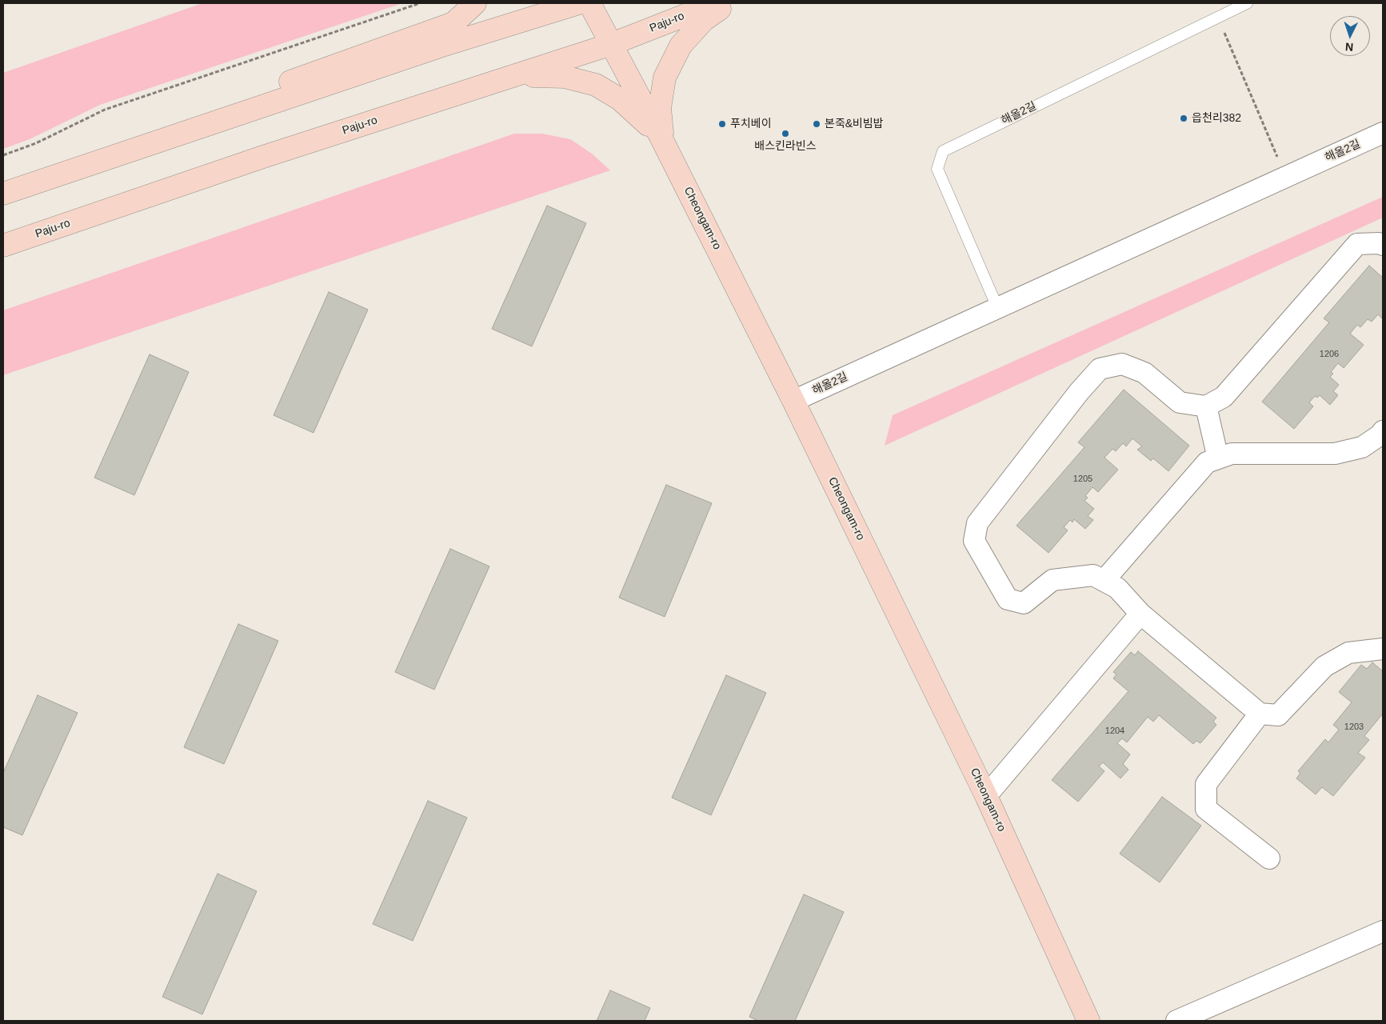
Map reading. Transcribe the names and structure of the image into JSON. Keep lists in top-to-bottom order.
{
  "streets": {
    "main road": ["Paju-ro", "Cheongam-ro"],
    "street": ["해올2길"]
  },
  "crossings": [
    ["Paju-ro", "Cheongam-ro"],
    ["해올2길", "Cheongam-ro"]
  ],
  "places": [
    "읍천리382",
    "푸치베이",
    "본죽&비빔밥",
    "배스킨라빈스"
  ],
  "house_numbers": [
    "1206",
    "1205",
    "1203",
    "1204"
  ],
  "north": "bottom"
}
